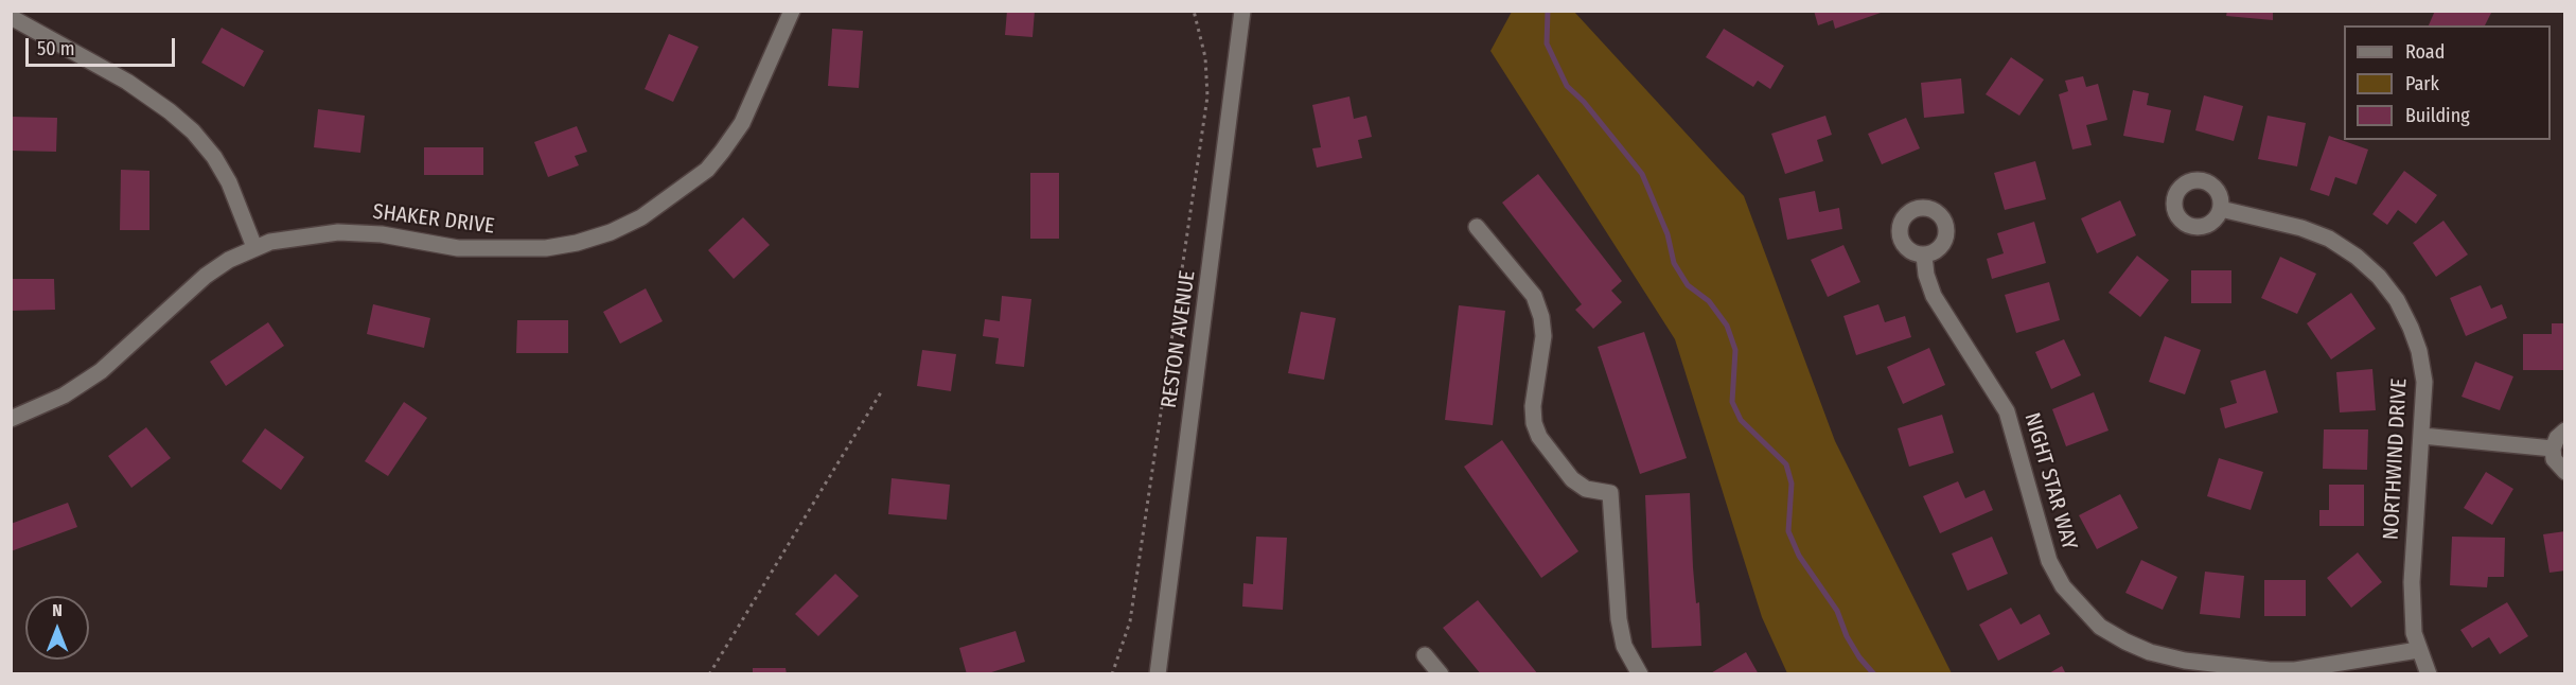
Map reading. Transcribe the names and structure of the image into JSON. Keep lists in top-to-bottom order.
{
  "streets": {
    "street": [
      "SHAKER DRIVE",
      "RESTON AVENUE",
      "NORTHWIND DRIVE",
      "NIGHT STAR WAY"
    ]
  },
  "crossings": [
    ["NORTHWIND DRIVE", "NIGHT STAR WAY"]
  ],
  "legend": ["Road", "Park", "Building"],
  "scale_bar": "50 m",
  "north": "top"
}
